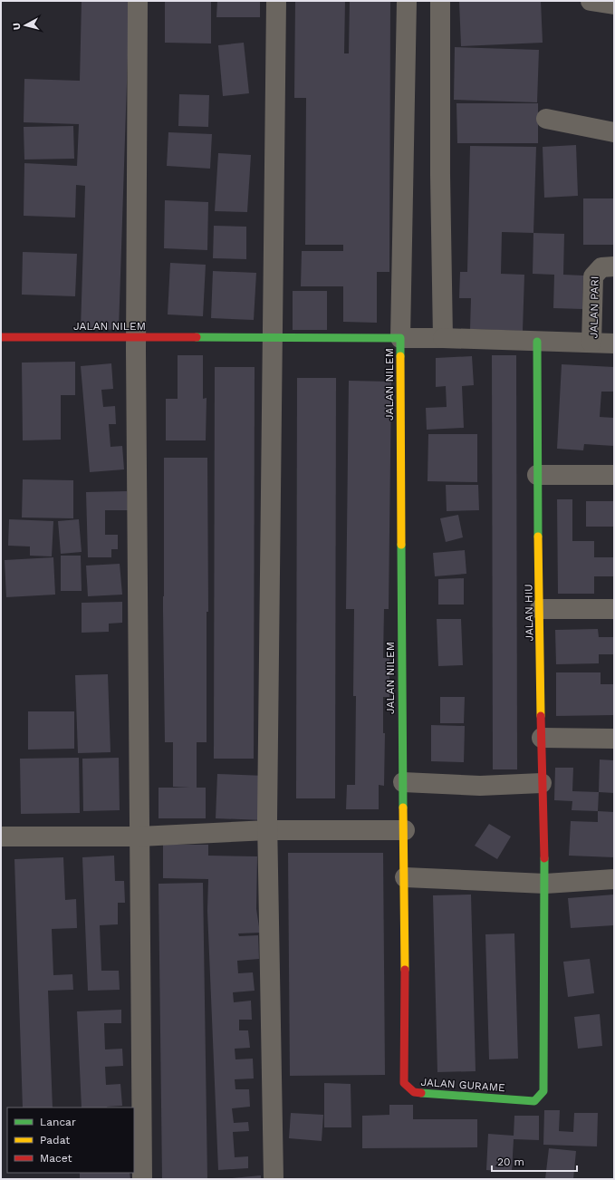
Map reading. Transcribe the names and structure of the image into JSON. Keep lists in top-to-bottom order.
{
  "streets": {
    "street": [
      "JALAN PARI",
      "JALAN NILEM",
      "JALAN HIU",
      "JALAN GURAME"
    ]
  },
  "crossings": [
    ["JALAN NILEM", "JALAN GURAME"],
    ["JALAN HIU", "JALAN GURAME"]
  ],
  "legend": ["Lancar", "Padat", "Macet"],
  "scale_bar": "20 m",
  "north": "left"
}
